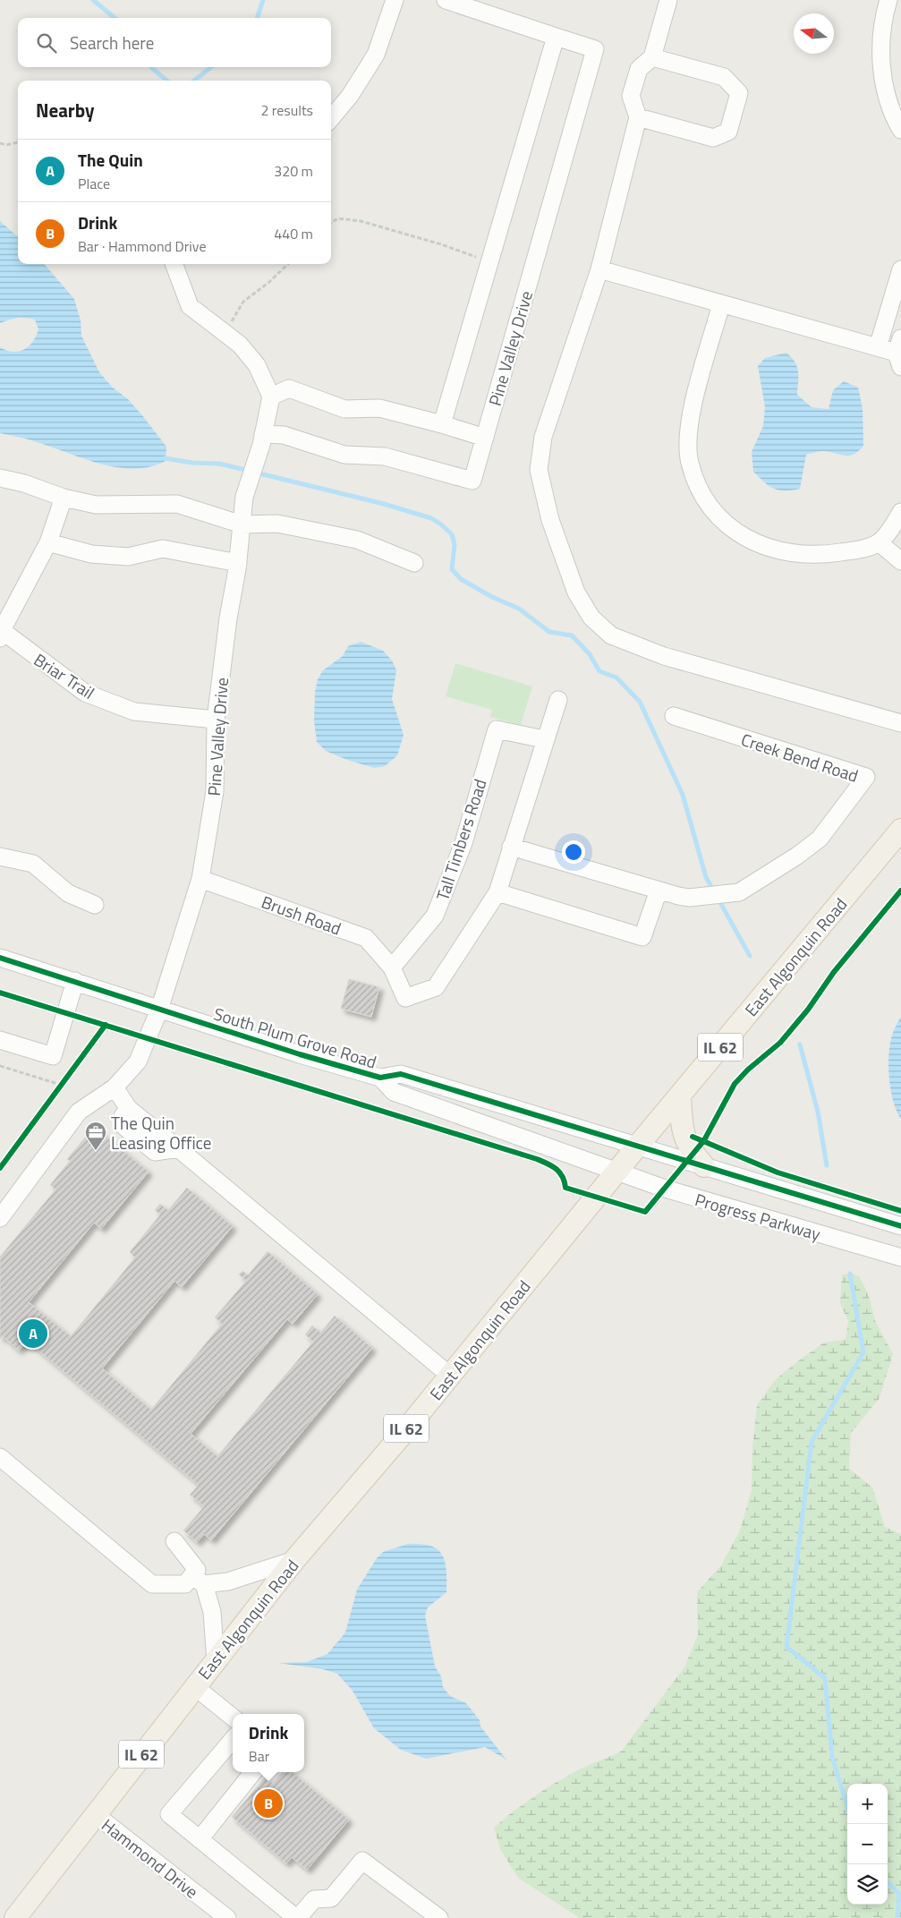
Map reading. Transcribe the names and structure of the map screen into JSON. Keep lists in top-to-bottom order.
{
  "streets": {
    "main road": ["East Algonquin Road", "IL 62"],
    "street": [
      "Pine Valley Drive",
      "Briar Trail",
      "Creek Bend Road",
      "Tall Timbers Road",
      "Brush Road",
      "South Plum Grove Road",
      "Progress Parkway",
      "Hammond Drive"
    ]
  },
  "crossings": [
    ["Pine Valley Drive", "Briar Trail"],
    ["Pine Valley Drive", "Brush Road"],
    ["Pine Valley Drive", "South Plum Grove Road"],
    ["Tall Timbers Road", "Brush Road"],
    ["East Algonquin Road", "South Plum Grove Road"],
    ["East Algonquin Road", "Progress Parkway"],
    ["East Algonquin Road", "Hammond Drive"],
    ["South Plum Grove Road", "Progress Parkway"]
  ],
  "places": {
    "office": ["The Quin Leasing Office"]
  },
  "north": "left",
  "page": {
    "search": "Search here",
    "heading": ["Nearby", "2 results"],
    "list": [
      {
        "mark": "A",
        "name": "The Quin",
        "note": "Place",
        "value": "320 m"
      },
      {
        "mark": "B",
        "name": "Drink",
        "note": "Bar · Hammond Drive",
        "value": "440 m"
      }
    ],
    "pins": ["A", "B"],
    "popup": ["Drink", "Bar"],
    "map_buttons": ["+", "−"]
  }
}
